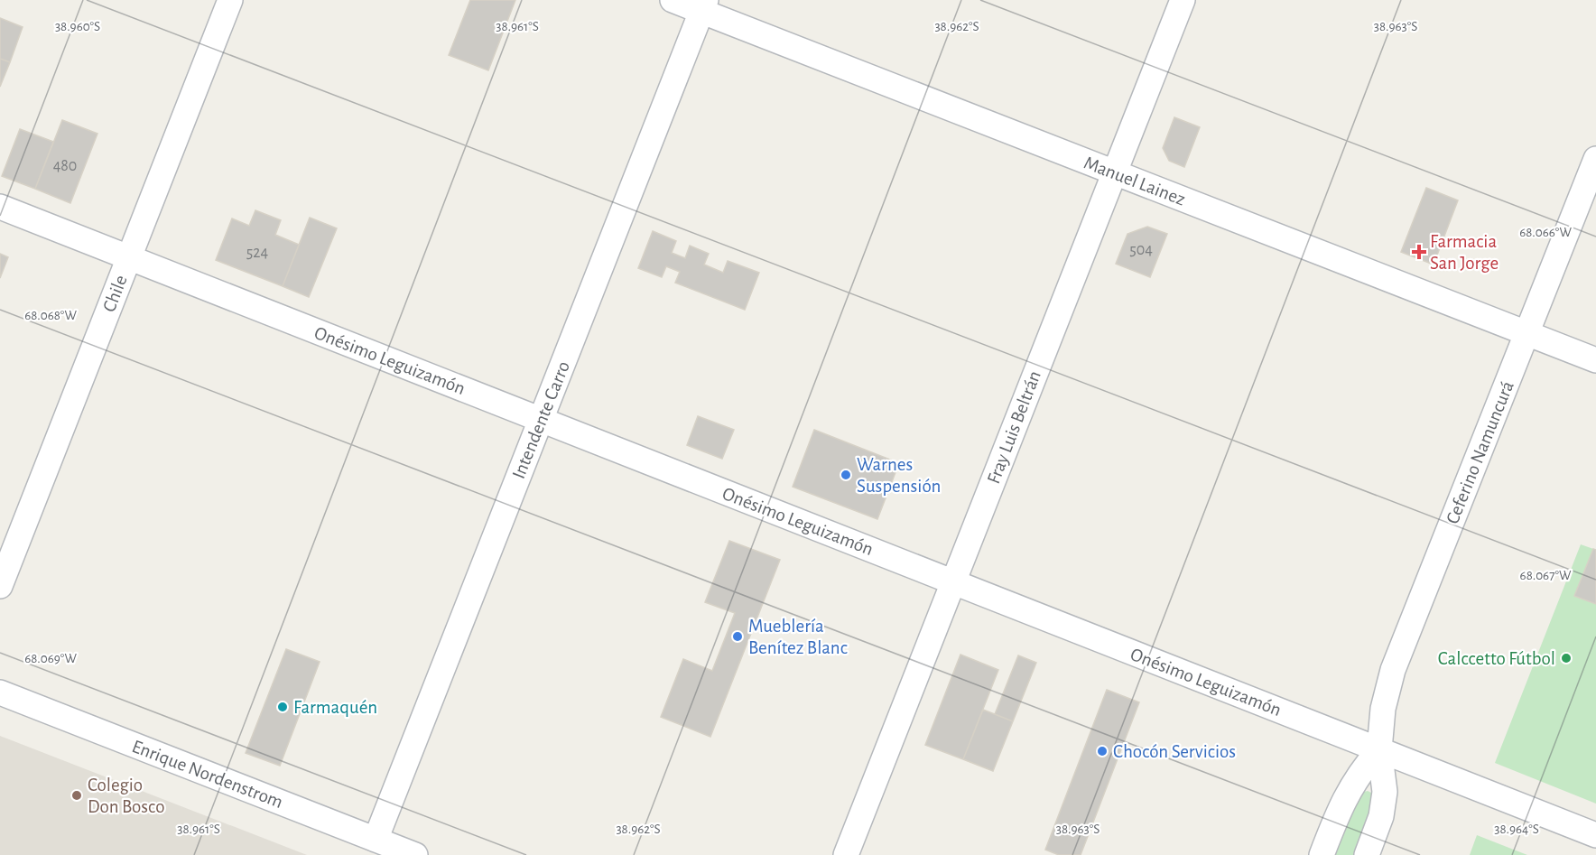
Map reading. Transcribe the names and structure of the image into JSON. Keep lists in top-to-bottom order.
{
  "streets": {
    "street": [
      "Manuel Lainez",
      "Chile",
      "Onésimo Leguizamón",
      "Intendente Carro",
      "Fray Luis Beltrán",
      "Ceferino Namuncurá",
      "Enrique Nordenstrom"
    ]
  },
  "crossings": [
    ["Manuel Lainez", "Intendente Carro"],
    ["Manuel Lainez", "Fray Luis Beltrán"],
    ["Manuel Lainez", "Ceferino Namuncurá"],
    ["Chile", "Onésimo Leguizamón"],
    ["Onésimo Leguizamón", "Intendente Carro"],
    ["Onésimo Leguizamón", "Fray Luis Beltrán"],
    ["Onésimo Leguizamón", "Ceferino Namuncurá"],
    ["Intendente Carro", "Enrique Nordenstrom"]
  ],
  "places": {
    "health": ["Farmacia San Jorge"],
    "other": [
      "Warnes Suspensión",
      "Mueblería Benítez Blanc",
      "Calccetto Fútbol",
      "Farmaquén",
      "Chocón Servicios",
      "Colegio Don Bosco"
    ]
  },
  "house_numbers": ["480", "504", "524"],
  "coordinates": [
    "38.960°S",
    "38.961°S",
    "38.962°S",
    "38.963°S",
    "68.066°W",
    "68.068°W",
    "68.067°W",
    "68.069°W",
    "38.964°S"
  ]
}
